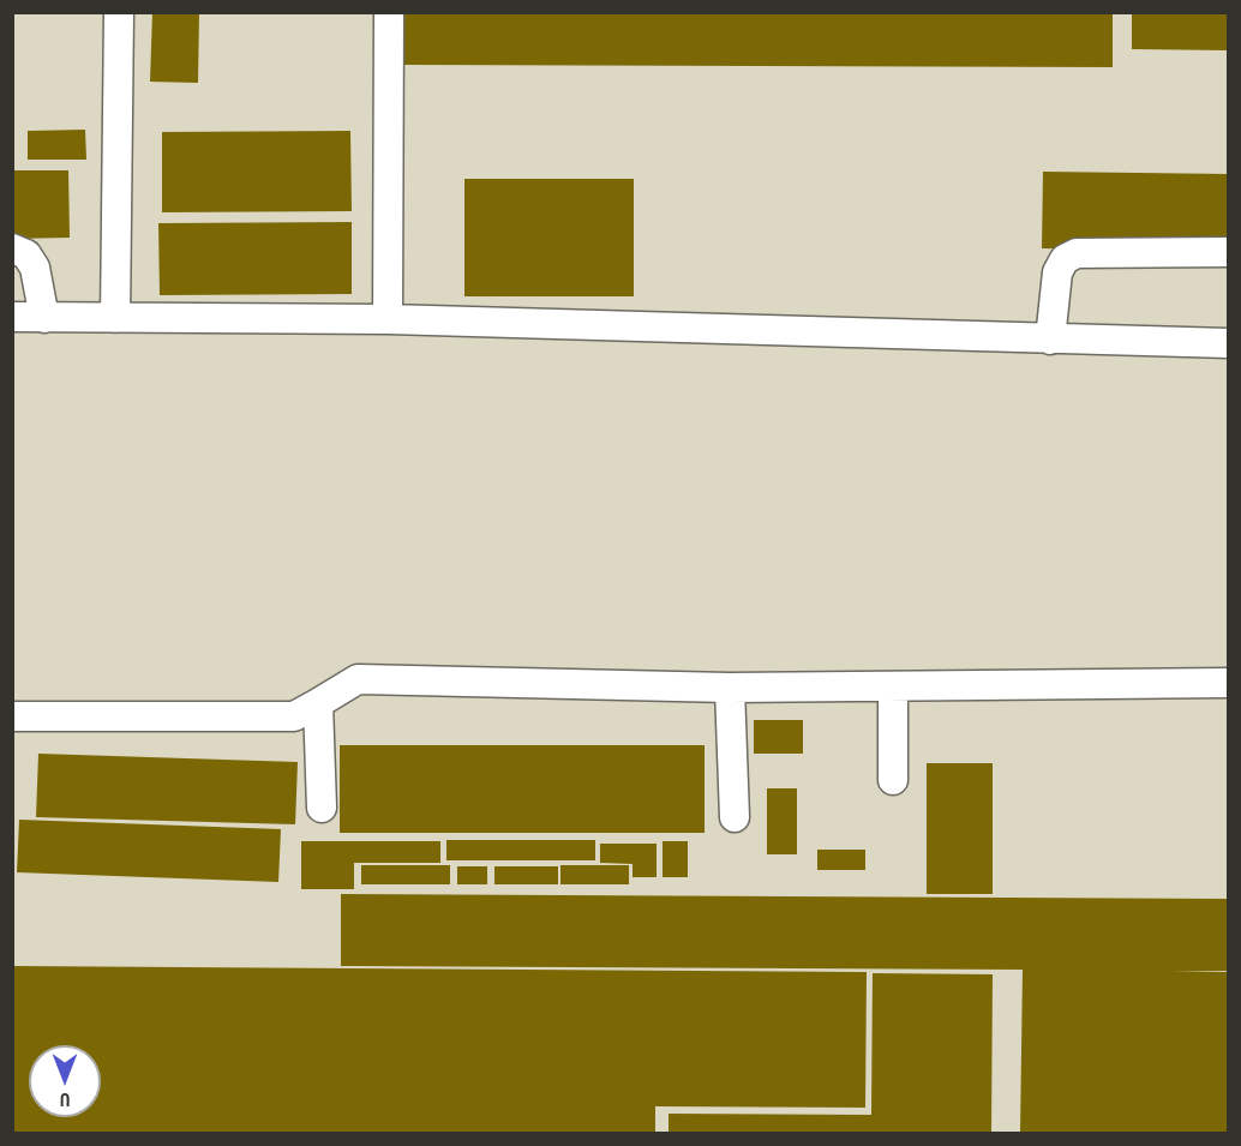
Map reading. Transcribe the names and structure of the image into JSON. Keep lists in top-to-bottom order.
{
  "north": "bottom"
}
